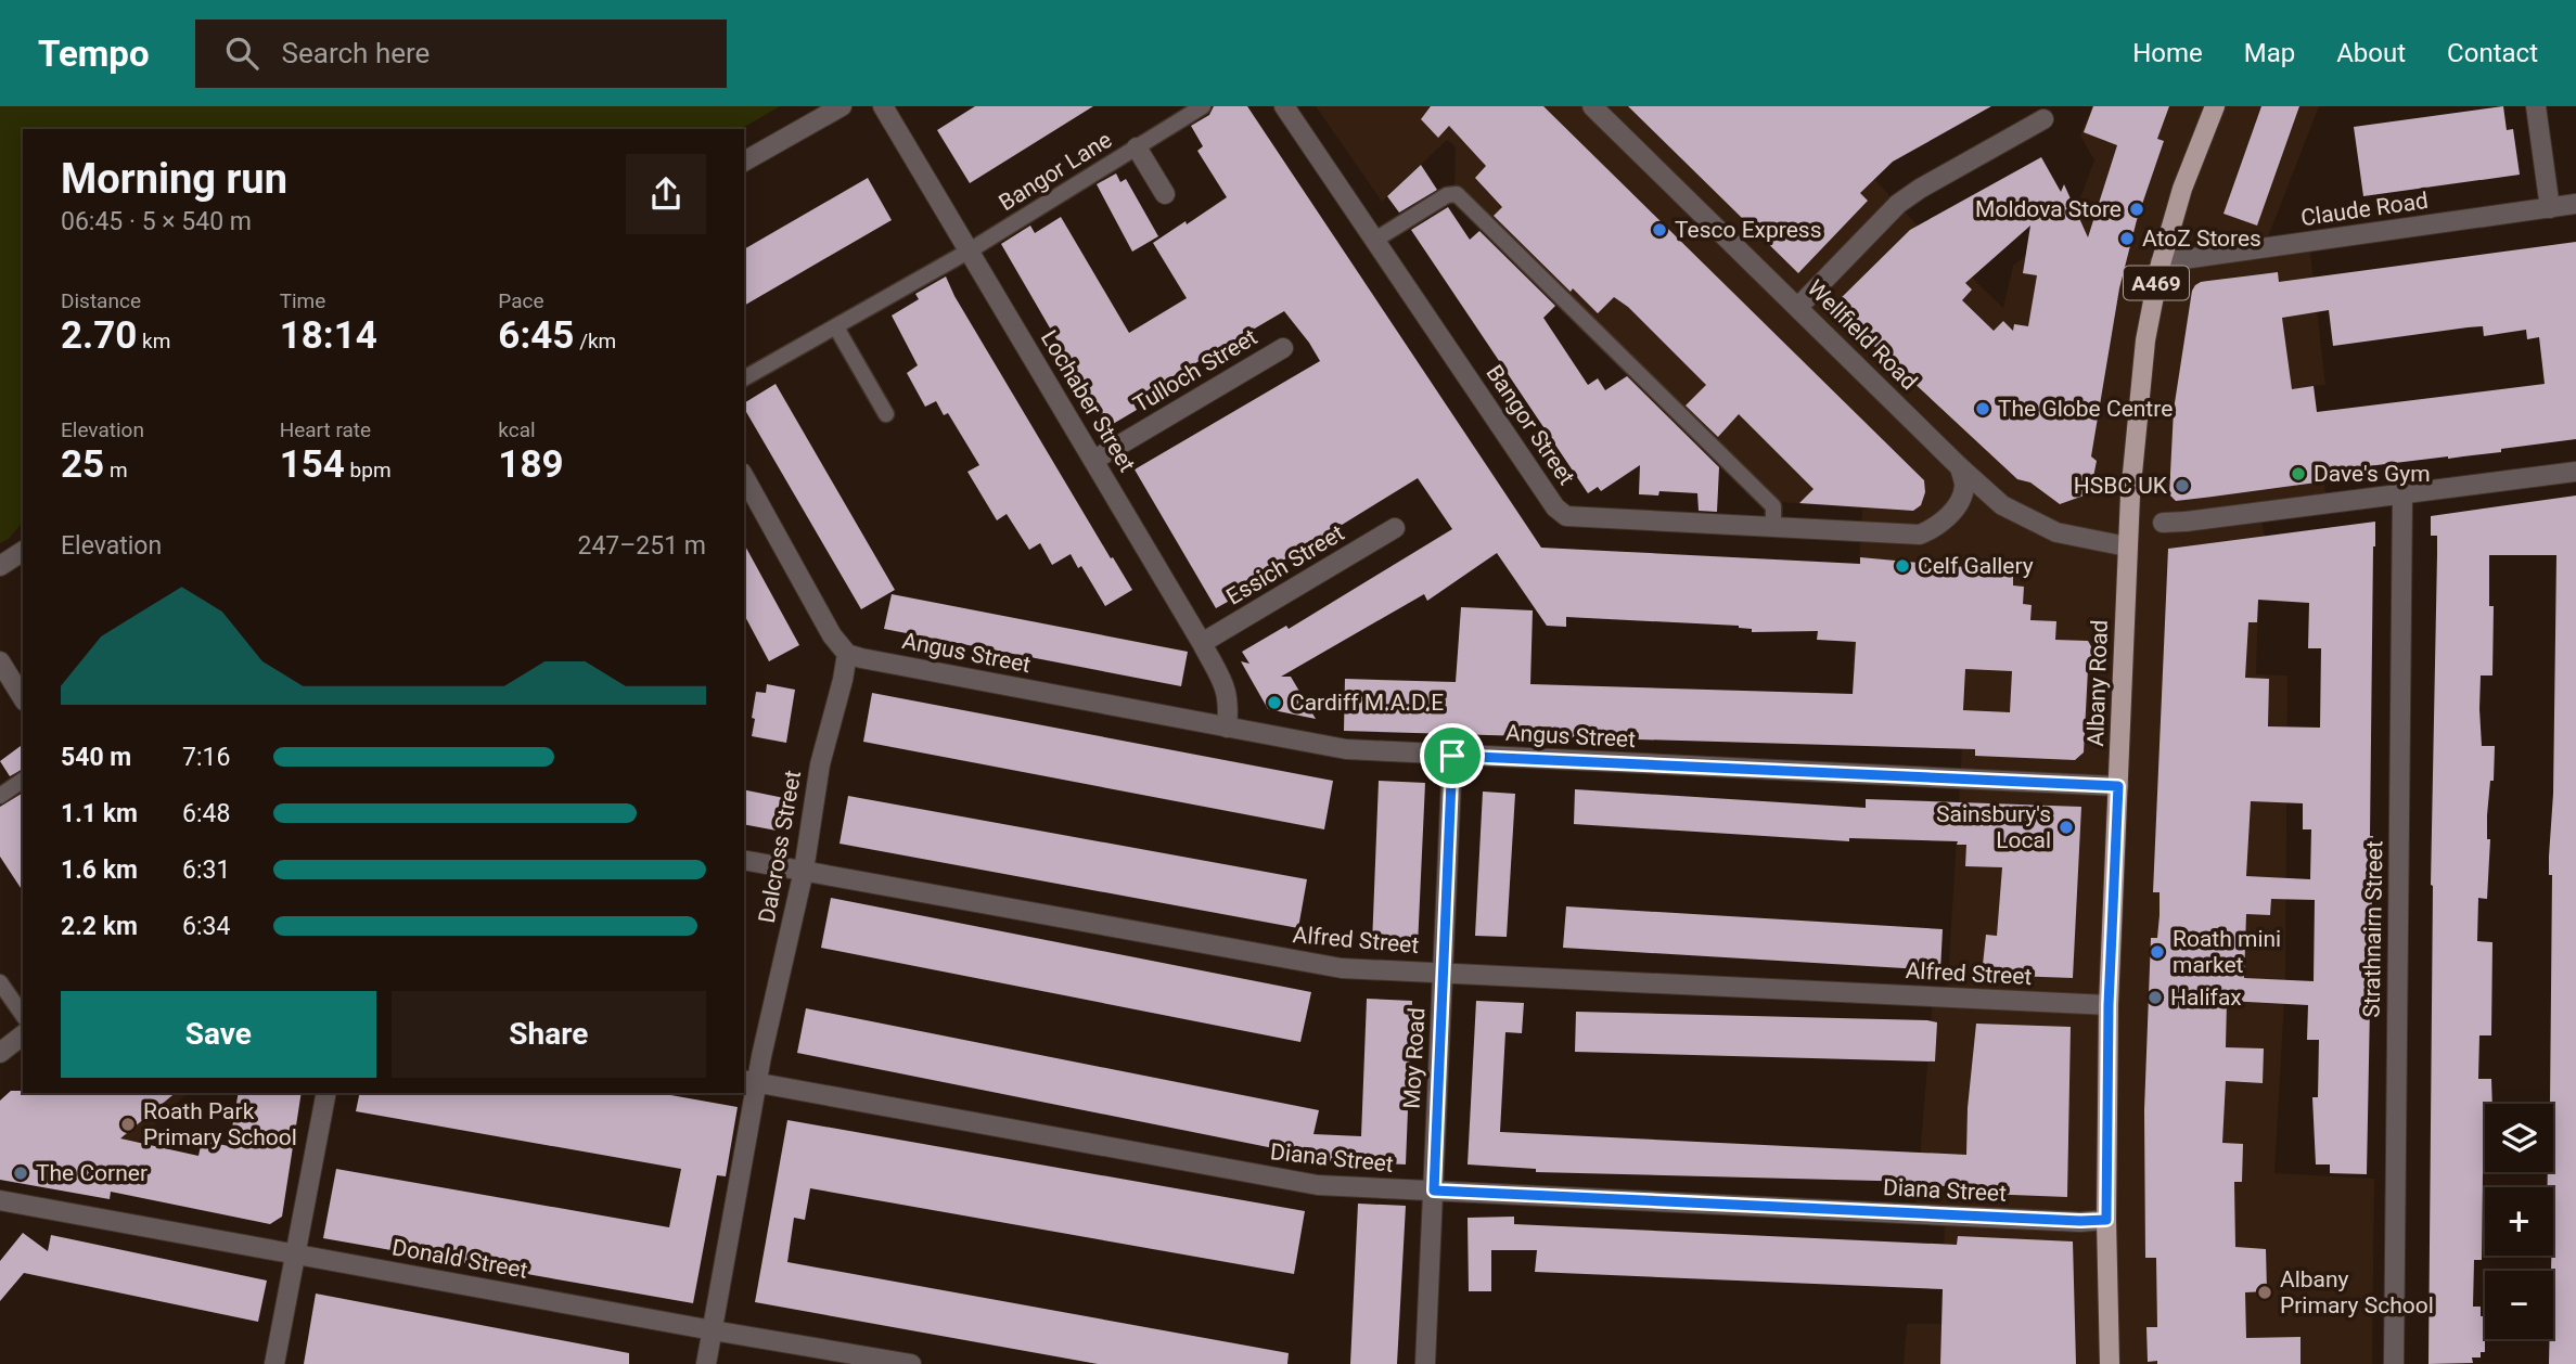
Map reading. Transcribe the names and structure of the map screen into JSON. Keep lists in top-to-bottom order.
{
  "streets": {
    "main road": ["A469", "Albany Road"],
    "street": [
      "Claude Road",
      "Wellfield Road",
      "Tulloch Street",
      "Lochaber Street",
      "Bangor Street",
      "Essich Street",
      "Angus Street",
      "Dalcross Street",
      "Strathnairn Street",
      "Alfred Street",
      "Moy Road",
      "Diana Street",
      "Donald Street"
    ],
    "lane": ["Bangor Lane"]
  },
  "crossings": [
    ["Bangor Lane", "Lochaber Street"],
    ["Claude Road", "Albany Road"],
    ["Wellfield Road", "Bangor Street"],
    ["Wellfield Road", "Albany Road"],
    ["Tulloch Street", "Lochaber Street"],
    ["Lochaber Street", "Essich Street"],
    ["Lochaber Street", "Angus Street"],
    ["Angus Street", "Albany Road"],
    ["Angus Street", "Dalcross Street"],
    ["Angus Street", "Moy Road"],
    ["Albany Road", "Alfred Street"],
    ["Albany Road", "Diana Street"],
    ["Dalcross Street", "Alfred Street"],
    ["Dalcross Street", "Diana Street"],
    ["Dalcross Street", "Donald Street"],
    ["Alfred Street", "Moy Road"],
    ["Moy Road", "Diana Street"]
  ],
  "places": [
    "Moldova Store",
    "Tesco Express",
    "AtoZ Stores",
    "The Globe Centre",
    "Dave's Gym",
    "HSBC UK",
    "Celf Gallery",
    "Cardiff M.A.D.E",
    "Sainsbury's Local",
    "Roath mini market",
    "Halifax",
    "Roath Park Primary School",
    "The Corner",
    "Albany Primary School"
  ],
  "page": {
    "header": "Tempo",
    "search": "Search here",
    "nav": [
      "Home",
      "Map",
      "About",
      "Contact"
    ],
    "heading": ["Morning run", "06:45 · 5 × 540 m"],
    "stats": [
      ["Distance", "2.70 km"],
      ["Time", "18:14"],
      ["Pace", "6:45 /km"],
      ["Elevation", "25 m"],
      ["Heart rate", "154 bpm"],
      ["kcal", "189"]
    ],
    "chart": ["Elevation", "247–251 m"],
    "list": [
      {
        "name": "540 m",
        "note": "7:16"
      },
      {
        "name": "1.1 km",
        "note": "6:48"
      },
      {
        "name": "1.6 km",
        "note": "6:31"
      },
      {
        "name": "2.2 km",
        "note": "6:34"
      }
    ],
    "buttons": ["Save", "Share"],
    "map_buttons": ["+", "−"]
  }
}
